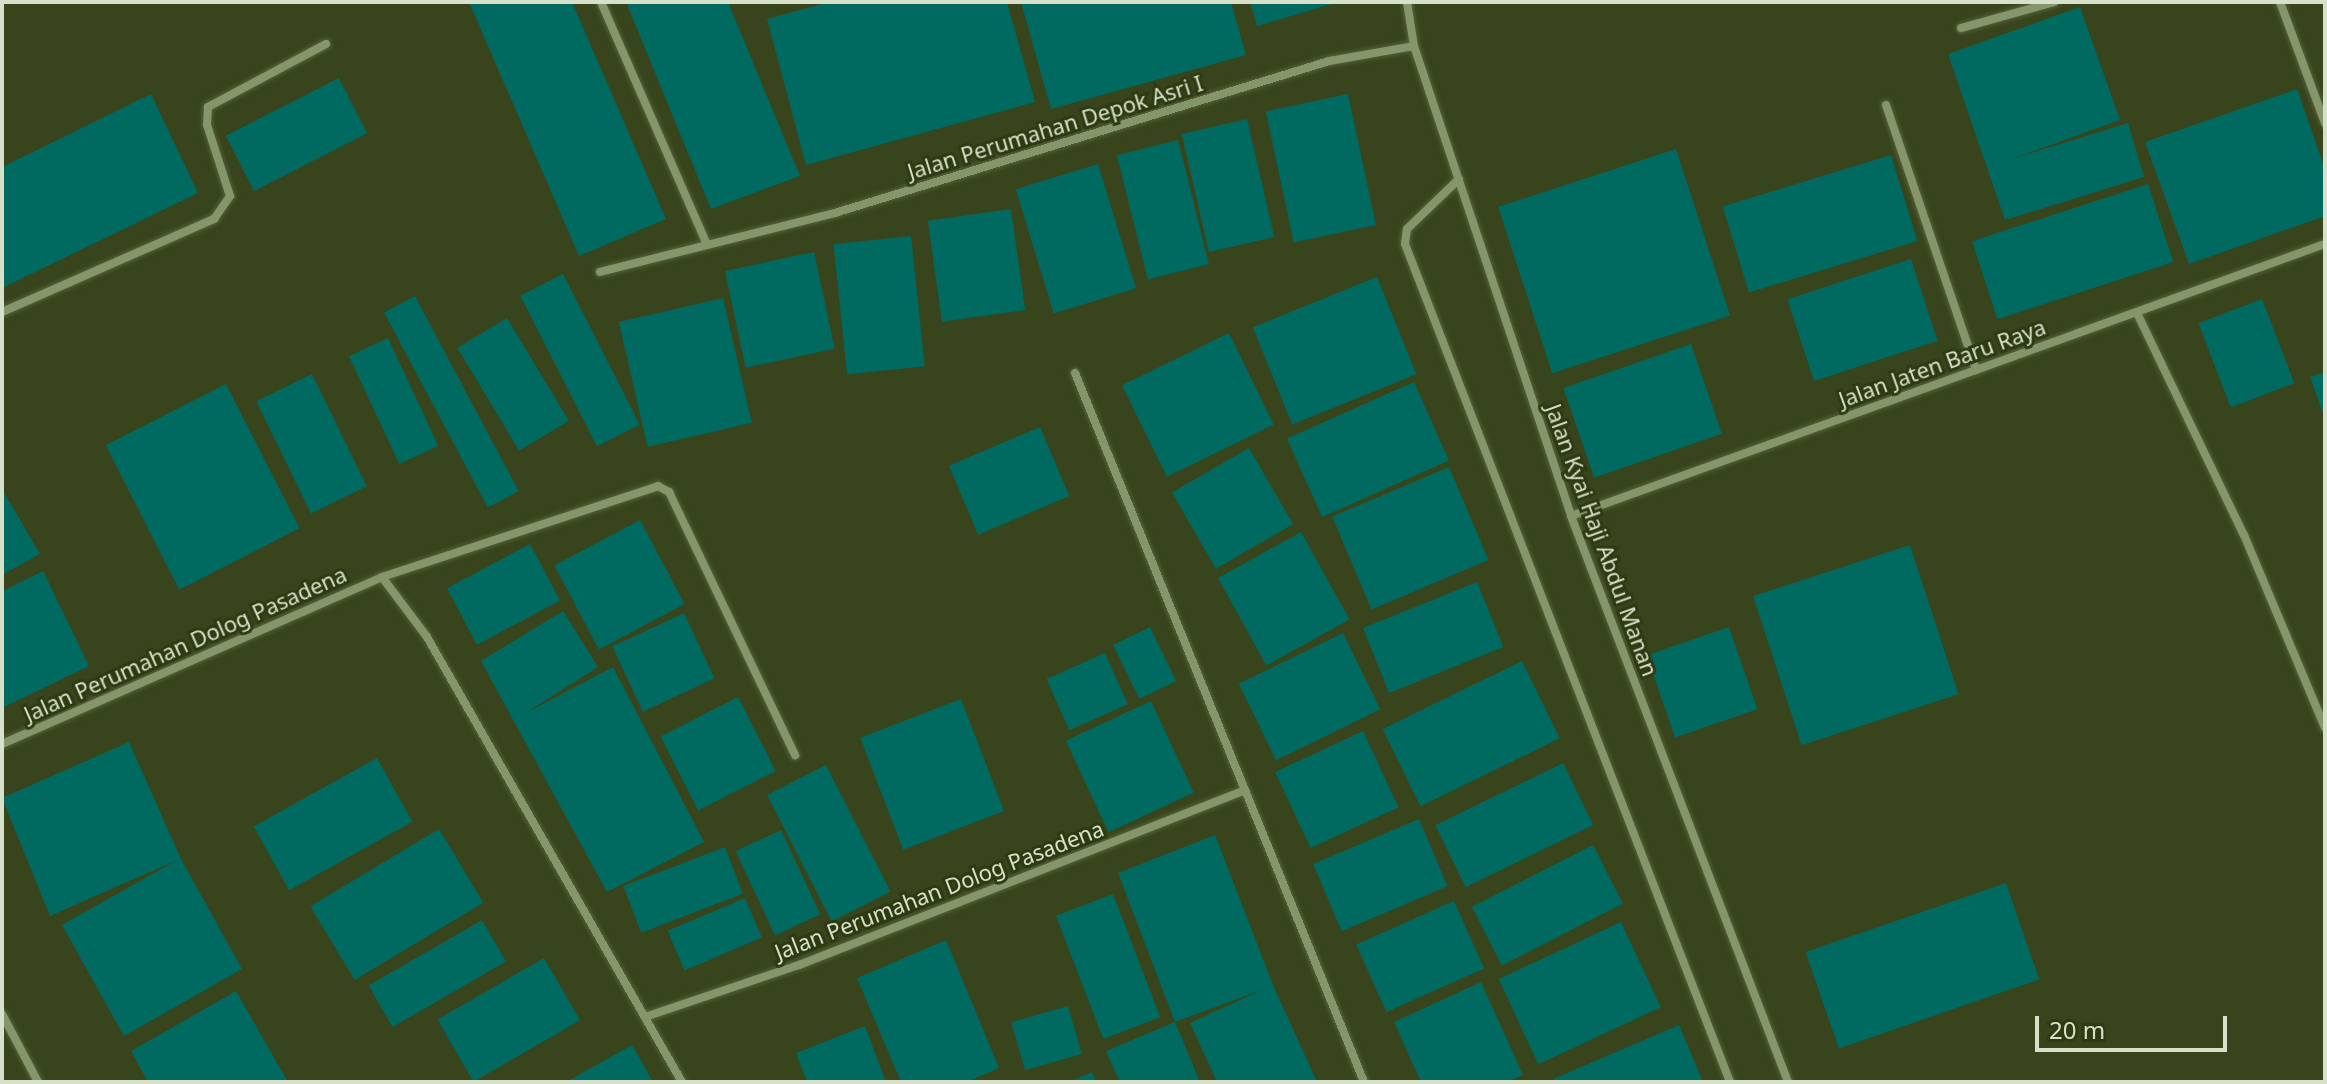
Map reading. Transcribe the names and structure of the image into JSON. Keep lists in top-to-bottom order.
{
  "streets": {
    "street": [
      "Jalan Perumahan Depok Asri I",
      "Jalan Jaten Baru Raya",
      "Jalan Kyai Haji Abdul Manan",
      "Jalan Perumahan Dolog Pasadena"
    ]
  },
  "crossings": [
    ["Jalan Perumahan Depok Asri I", "Jalan Kyai Haji Abdul Manan"],
    ["Jalan Jaten Baru Raya", "Jalan Kyai Haji Abdul Manan"]
  ],
  "scale_bar": "20 m"
}
